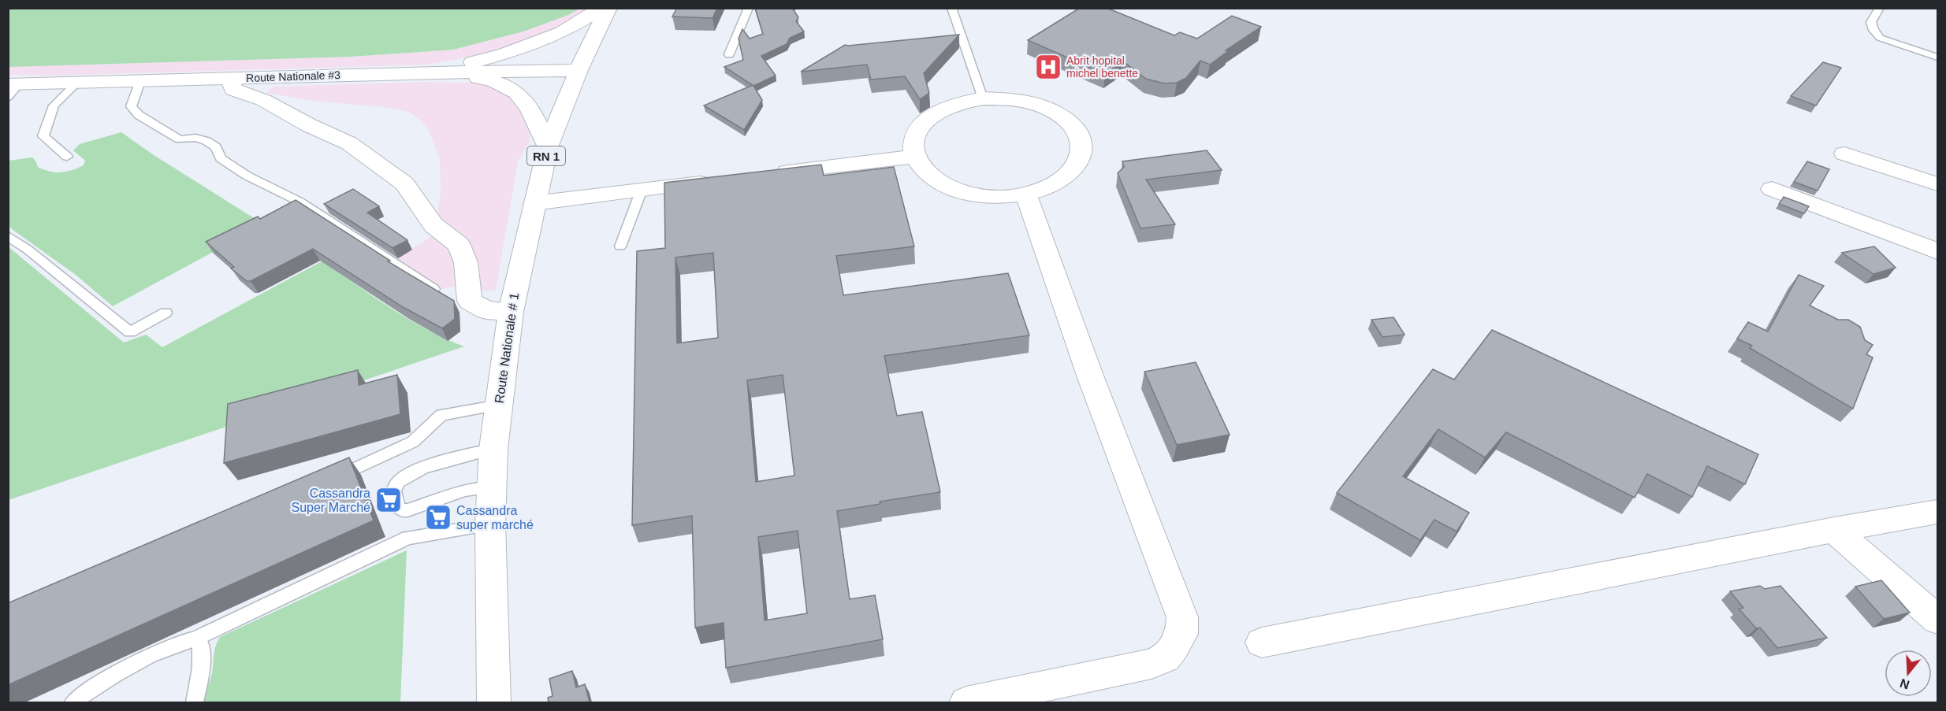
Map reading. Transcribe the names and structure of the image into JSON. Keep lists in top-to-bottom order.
{
  "streets": {
    "street": ["Route Nationale #3", "RN 1", "Route Nationale # 1"]
  },
  "crossings": [
    ["Route Nationale #3", "Route Nationale # 1"]
  ],
  "places": {
    "hospital": ["Abrit hopital michel benette"],
    "supermarket": ["Cassandra Super Marché", "Cassandra super marché"]
  },
  "north": "bottom"
}
